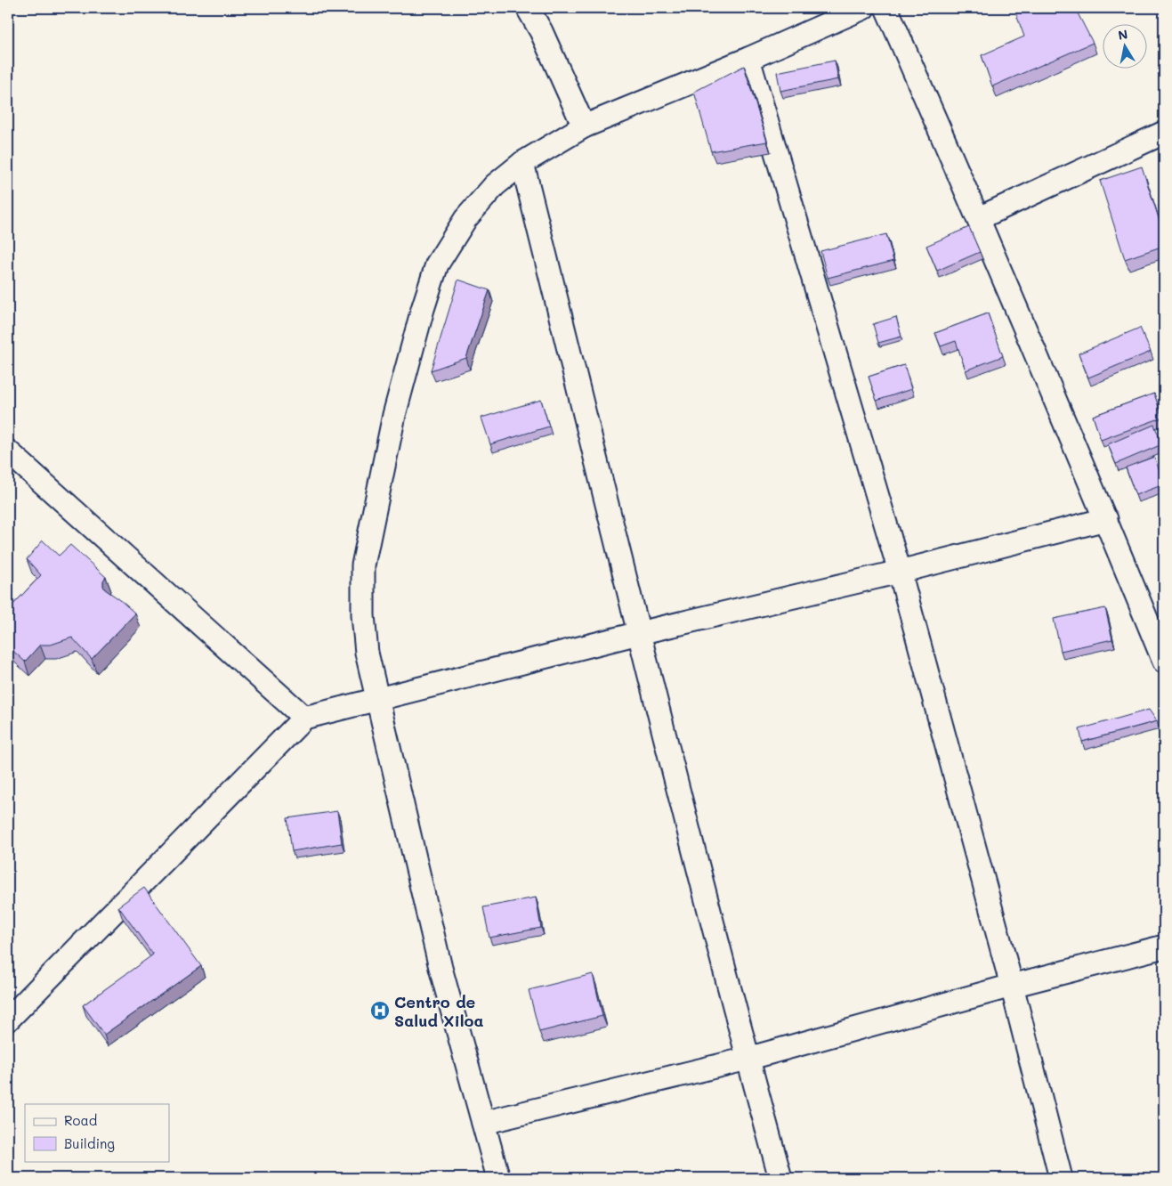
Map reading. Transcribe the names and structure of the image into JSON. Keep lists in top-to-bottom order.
{
  "places": {
    "hospital": ["Centro de Salud Xiloa"]
  },
  "legend": ["Road", "Building"],
  "north": "top"
}
